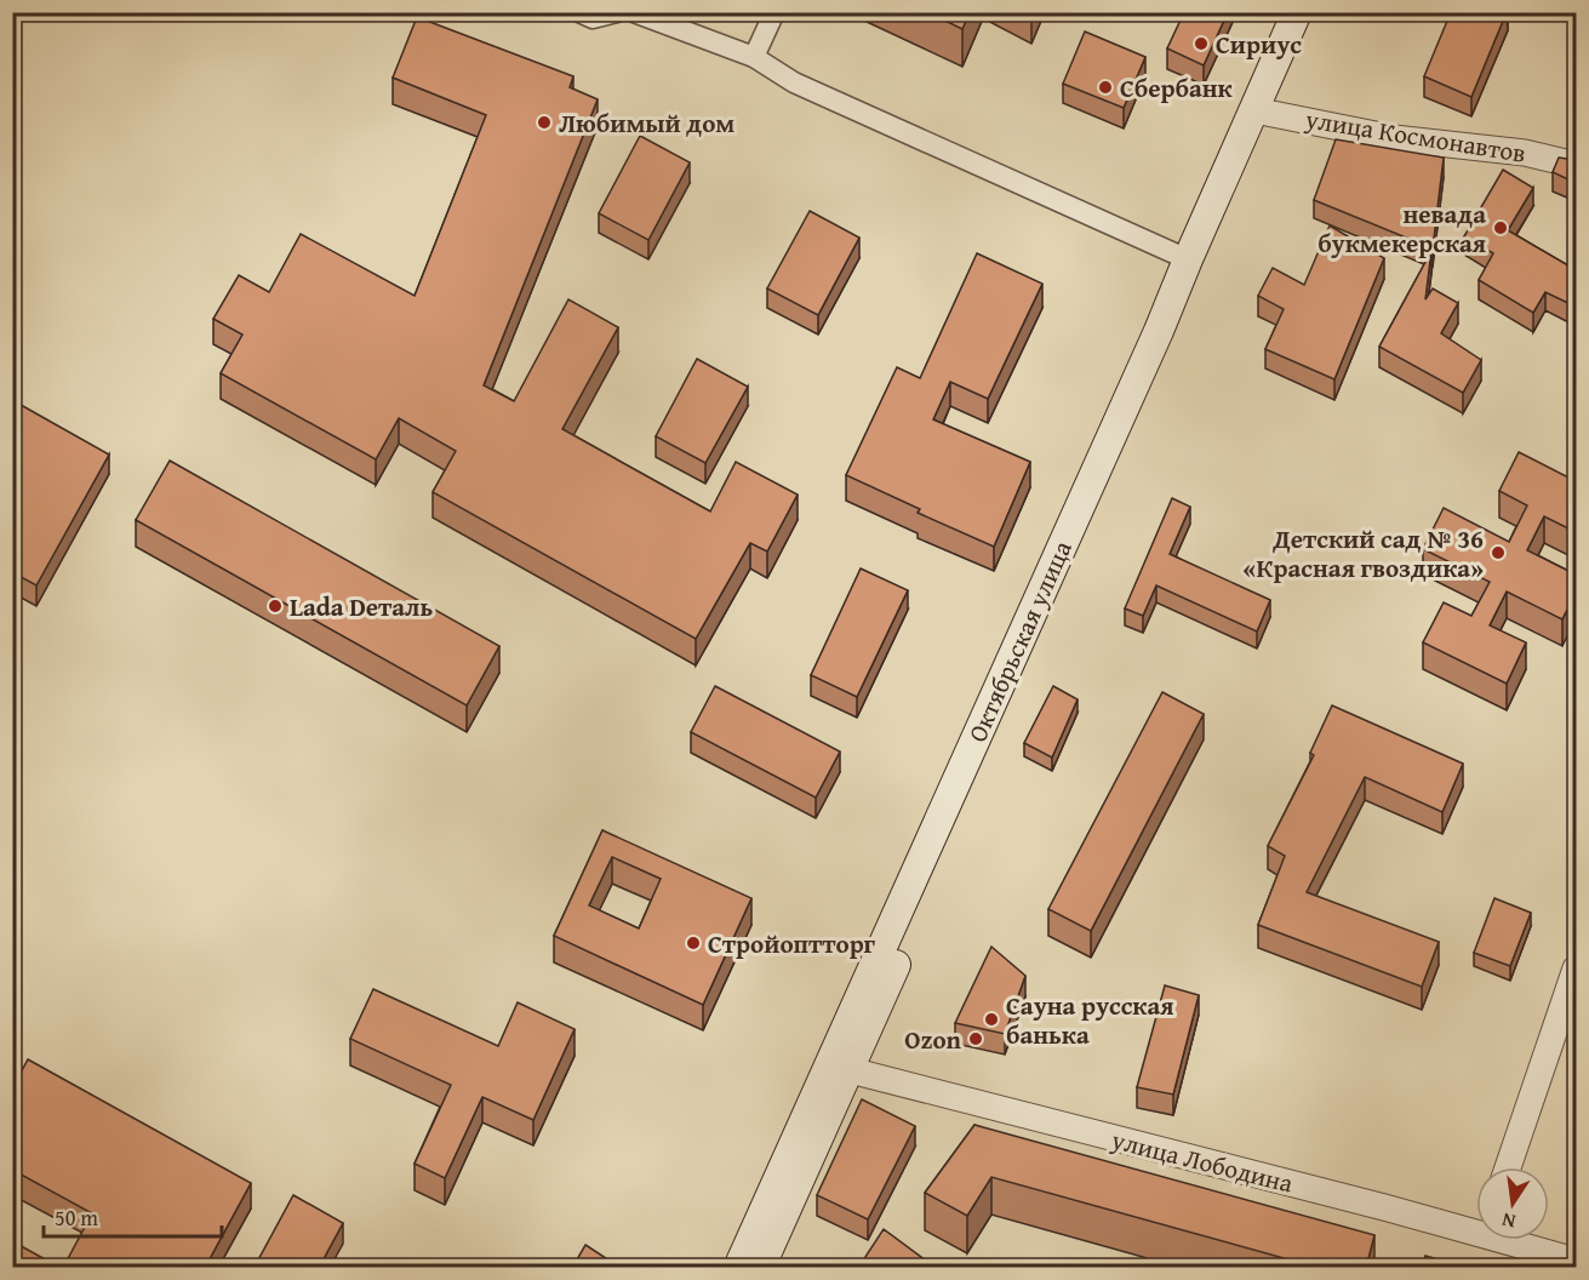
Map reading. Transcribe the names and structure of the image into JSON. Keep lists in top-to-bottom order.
{
  "streets": {
    "main road": ["Октябрьская улица"],
    "street": ["улица Космонавтов", "улица Лободина"]
  },
  "crossings": [
    ["улица Космонавтов", "Октябрьская улица"],
    ["Октябрьская улица", "улица Лободина"]
  ],
  "places": [
    "Сириус",
    "Сбербанк",
    "Любимый дом",
    "невада букмекерская",
    "Детский сад № 36 «Красная гвоздика»",
    "Lada Dеталь",
    "Стройоптторг",
    "Сауна русская банька",
    "Ozon"
  ],
  "scale_bar": "50 m",
  "north": "bottom"
}
